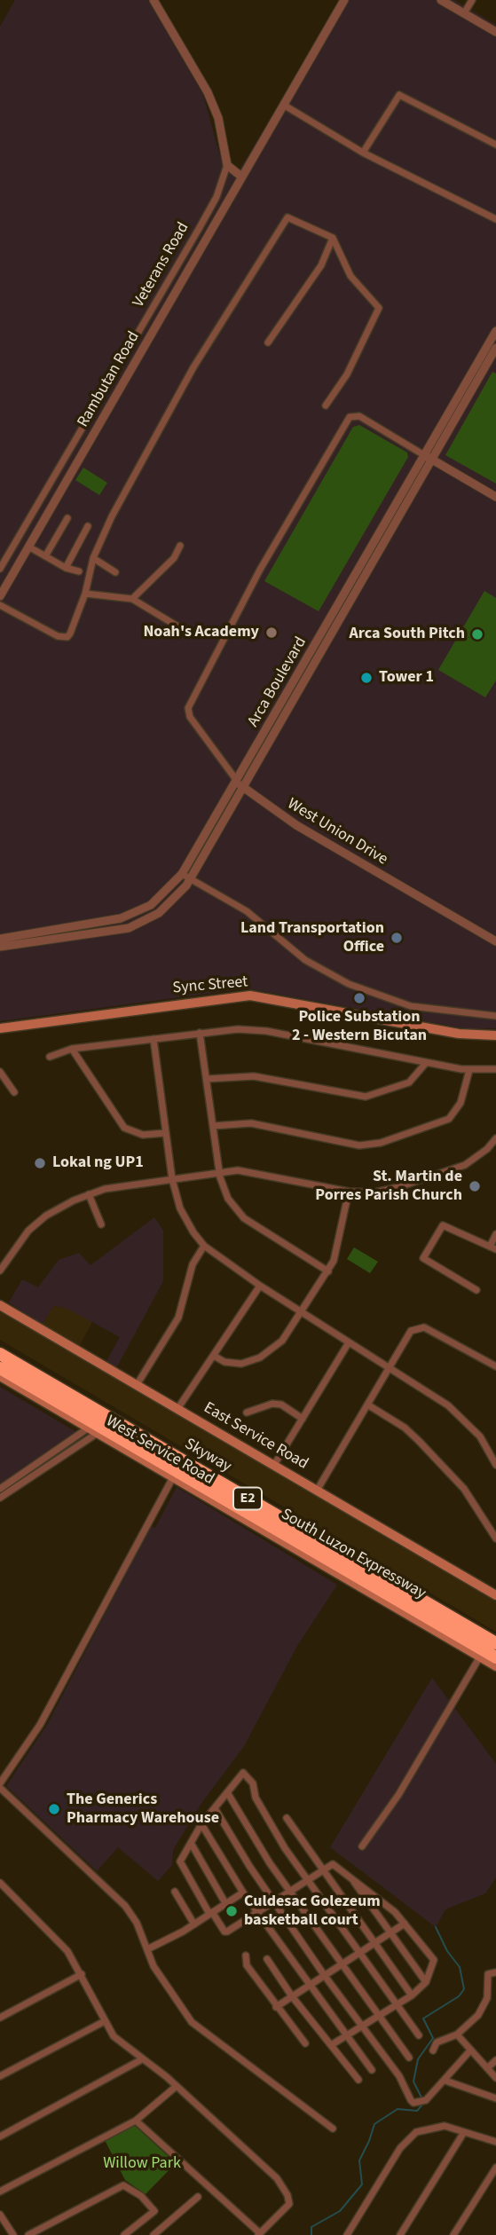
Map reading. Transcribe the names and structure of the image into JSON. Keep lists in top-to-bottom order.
{
  "streets": {
    "highway": ["Skyway", "E2", "South Luzon Expressway"],
    "main road": ["Sync Street", "East Service Road", "West Service Road"],
    "street": [
      "Veterans Road",
      "Rambutan Road",
      "Arca Boulevard",
      "West Union Drive"
    ]
  },
  "crossings": [
    ["Arca Boulevard", "West Union Drive"]
  ],
  "parks": ["Willow Park"],
  "places": [
    "Noah's Academy",
    "Arca South Pitch",
    "Tower 1",
    "Land Transportation Office",
    "Police Substation 2 - Western Bicutan",
    "Lokal ng UP1",
    "St. Martin de Porres Parish Church",
    "The Generics Pharmacy Warehouse",
    "Culdesac Golezeum basketball court"
  ]
}
